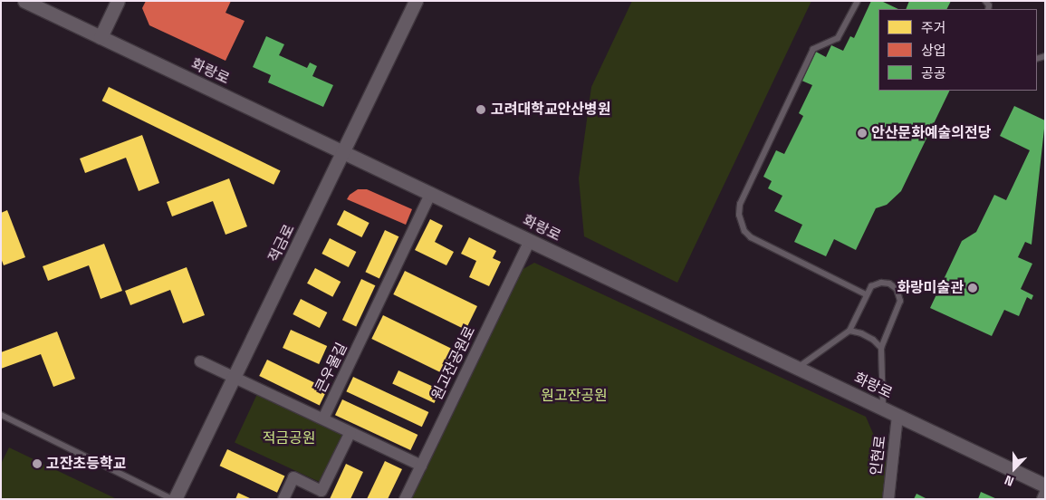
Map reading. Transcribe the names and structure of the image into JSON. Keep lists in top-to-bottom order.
{
  "streets": {
    "street": [
      "화랑로",
      "적금로",
      "원고잔공원로",
      "큰우물길",
      "인현로"
    ]
  },
  "crossings": [
    ["화랑로", "적금로"],
    ["화랑로", "원고잔공원로"],
    ["화랑로", "큰우물길"],
    ["화랑로", "인현로"]
  ],
  "parks": ["원고잔공원", "적금공원"],
  "places": [
    "고려대학교안산병원",
    "안산문화예술의전당",
    "화랑미술관",
    "고잔초등학교"
  ],
  "legend": ["주거", "상업", "공공"],
  "north": "bottom"
}
